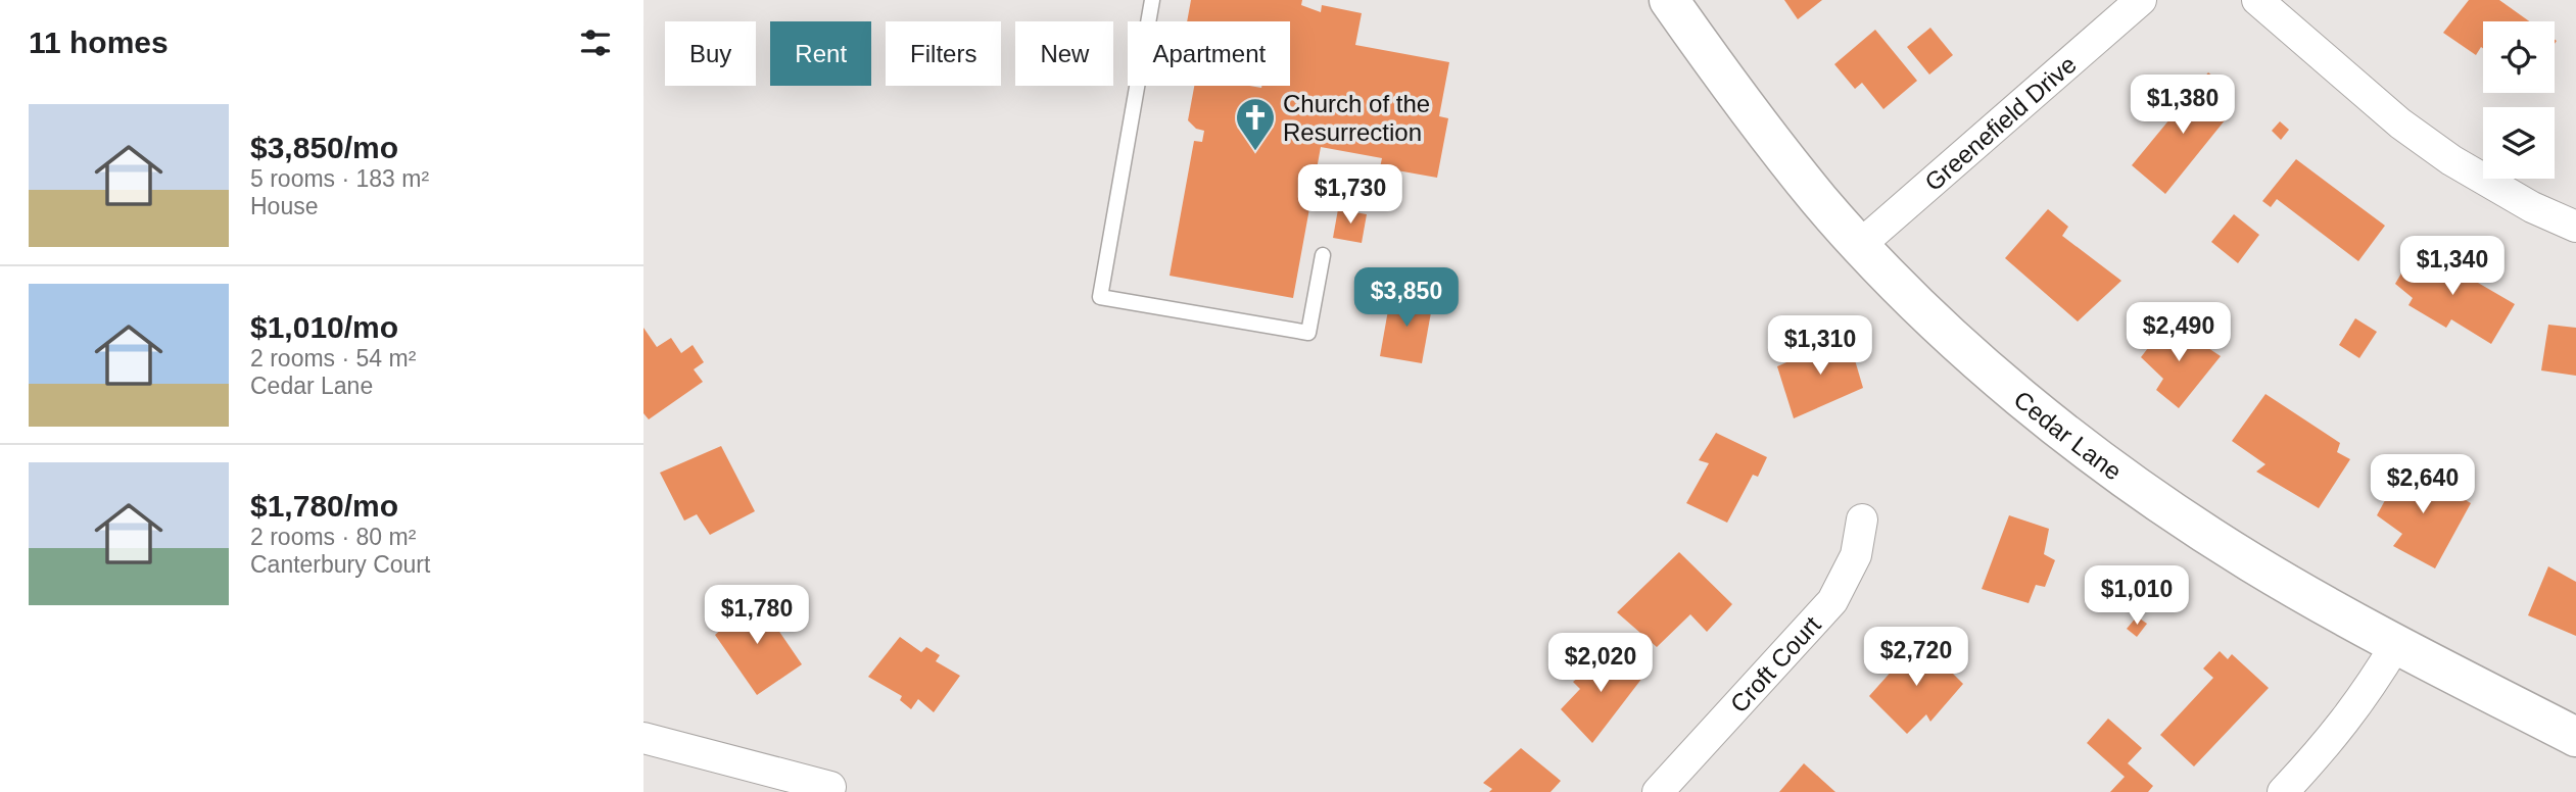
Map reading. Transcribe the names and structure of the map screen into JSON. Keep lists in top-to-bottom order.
{
  "streets": {
    "main road": ["Cedar Lane"],
    "street": ["Greenefield Drive", "Croft Court"]
  },
  "crossings": [
    ["Greenefield Drive", "Cedar Lane"]
  ],
  "places": {
    "church": ["Church of the Resurrection"]
  },
  "page": {
    "heading": "11 homes",
    "chip": [
      "Buy",
      "Rent",
      "Filters",
      "New",
      "Apartment"
    ],
    "price": [
      "$1,380",
      "$1,730",
      "$1,340",
      "$3,850",
      "$2,490",
      "$1,310",
      "$2,640",
      "$1,010",
      "$1,780",
      "$2,720",
      "$2,020"
    ],
    "list": [
      {
        "name": "$3,850/mo",
        "note": "5 rooms · 183 m² · House"
      },
      {
        "name": "$1,010/mo",
        "note": "2 rooms · 54 m² · Cedar Lane"
      },
      {
        "name": "$1,780/mo",
        "note": "2 rooms · 80 m² · Canterbury Court"
      }
    ]
  }
}
